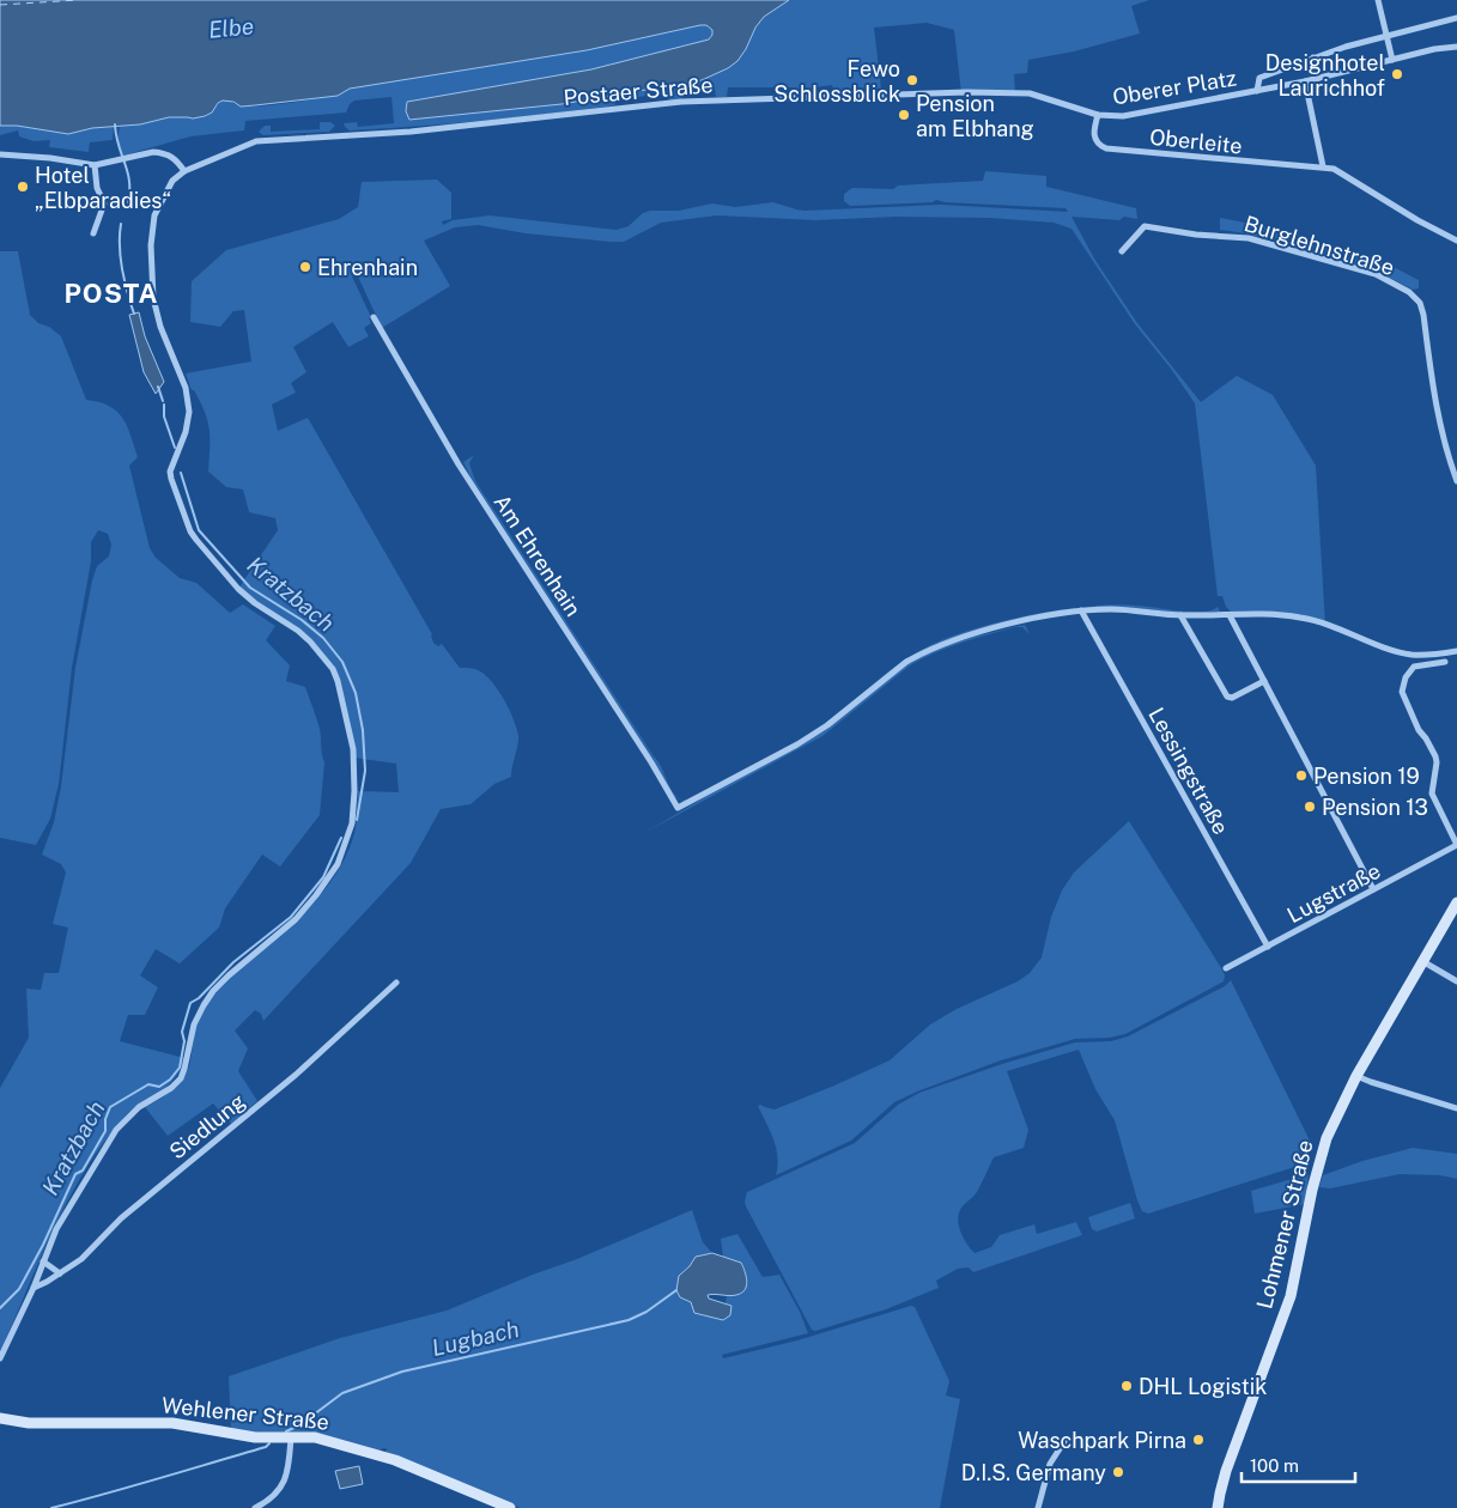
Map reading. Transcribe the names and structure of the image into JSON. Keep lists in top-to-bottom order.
{
  "streets": {
    "main road": ["Lohmener Straße", "Wehlener Straße"],
    "street": [
      "Oberer Platz",
      "Postaer Straße",
      "Oberleite",
      "Burglehnstraße",
      "Am Ehrenhain",
      "Lessingstraße",
      "Lugstraße",
      "Siedlung"
    ]
  },
  "crossings": [
    ["Oberer Platz", "Postaer Straße"],
    ["Oberer Platz", "Oberleite"],
    ["Postaer Straße", "Oberleite"],
    ["Am Ehrenhain", "Lessingstraße"],
    ["Lessingstraße", "Lugstraße"]
  ],
  "districts": ["POSTA"],
  "water": ["Elbe", "Kratzbach", "Lugbach"],
  "places": [
    "Designhotel Laurichhof",
    "Fewo Schlossblick",
    "Pension am Elbhang",
    "Hotel „Elbparadies“",
    "Ehrenhain",
    "Pension 19",
    "Pension 13",
    "DHL Logistik",
    "Waschpark Pirna",
    "D.I.S. Germany"
  ],
  "scale_bar": "100 m"
}
